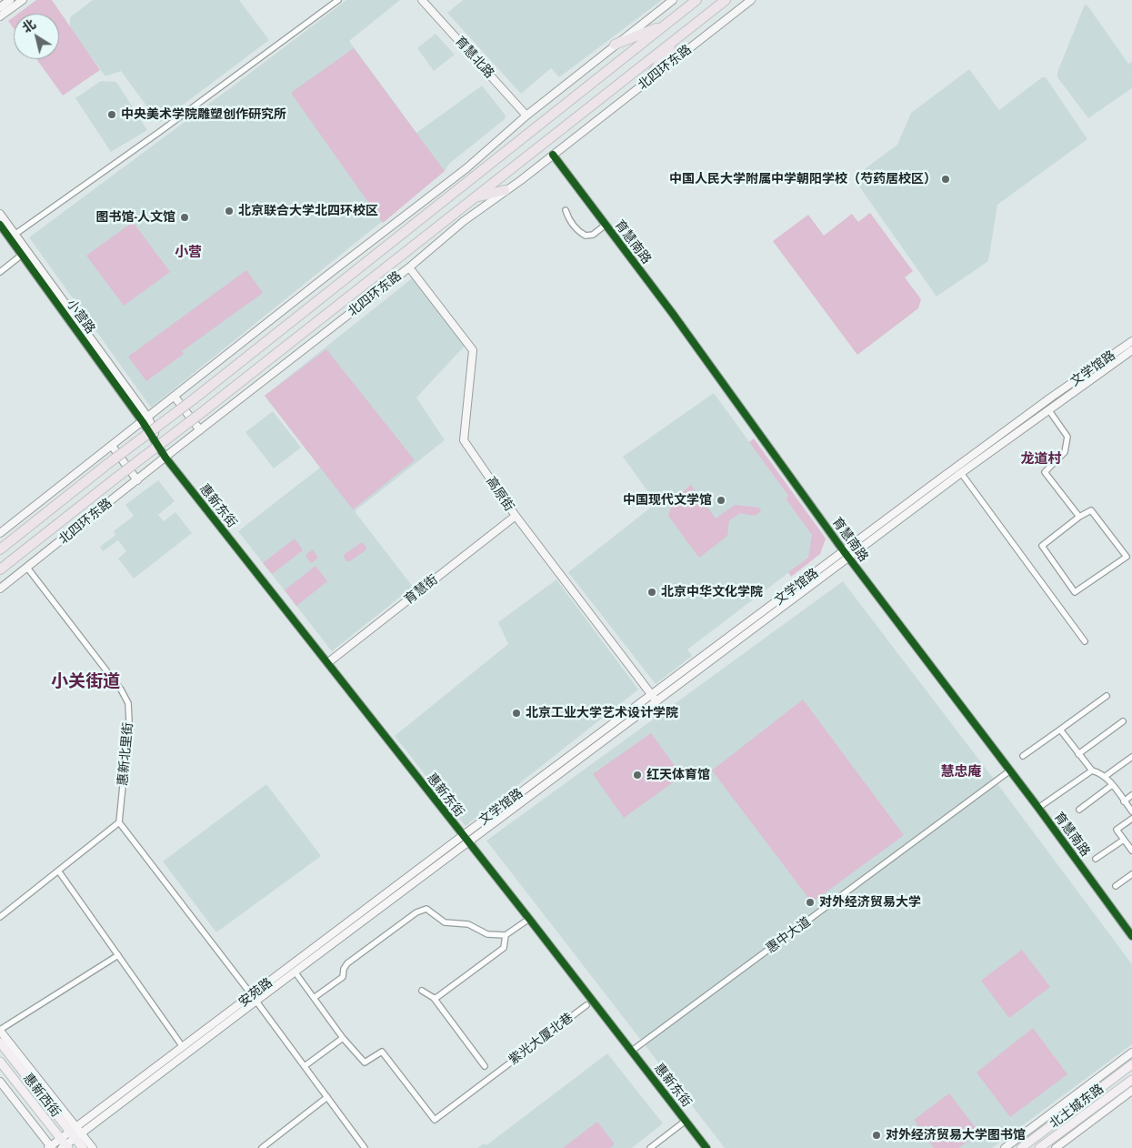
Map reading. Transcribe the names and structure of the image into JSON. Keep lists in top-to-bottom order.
{
  "streets": {
    "highway": ["北四环东路"],
    "main road": ["惠新西街", "北土城东路"],
    "street": [
      "育慧北路",
      "育慧南路",
      "小营路",
      "文学馆路",
      "高原街",
      "惠新东街",
      "育慧街",
      "惠新北里街",
      "惠中大道",
      "安苑路",
      "紫光大厦北巷"
    ]
  },
  "crossings": [
    ["北四环东路", "育慧南路"],
    ["北四环东路", "高原街"],
    ["北四环东路", "惠新东街"],
    ["北四环东路", "惠新北里街"],
    ["育慧南路", "文学馆路"],
    ["育慧南路", "惠中大道"],
    ["小营路", "惠新东街"],
    ["文学馆路", "高原街"],
    ["文学馆路", "惠新东街"],
    ["文学馆路", "安苑路"],
    ["高原街", "育慧街"],
    ["惠新东街", "育慧街"],
    ["惠新东街", "惠中大道"],
    ["惠新东街", "安苑路"],
    ["安苑路", "惠新西街"]
  ],
  "districts": [
    "小营",
    "龙道村",
    "小关街道",
    "慧忠庵"
  ],
  "places": [
    "中央美术学院雕塑创作研究所",
    "中国人民大学附属中学朝阳学校（芍药居校区）",
    "北京联合大学北四环校区",
    "图书馆-人文馆",
    "中国现代文学馆",
    "北京中华文化学院",
    "北京工业大学艺术设计学院",
    "红天体育馆",
    "对外经济贸易大学",
    "对外经济贸易大学图书馆"
  ],
  "north": "top left"
}
